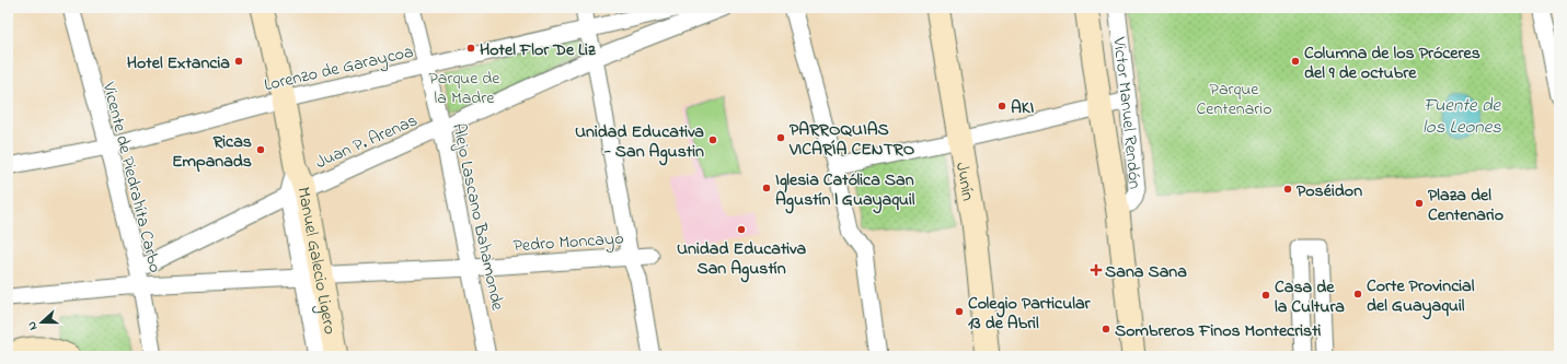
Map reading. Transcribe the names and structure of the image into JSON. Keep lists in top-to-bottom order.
{
  "streets": {
    "street": [
      "Lorenzo de Garaycoa",
      "Victor Manuel Rendón",
      "Juan P. Arenas",
      "Vicente de Piedrahíta Carbo",
      "Junín",
      "Alejo Lascano Bahamonde",
      "Pedro Moncayo",
      "Manuel Galecio Ligero"
    ]
  },
  "crossings": [
    ["Lorenzo de Garaycoa", "Vicente de Piedrahíta Carbo"],
    ["Lorenzo de Garaycoa", "Alejo Lascano Bahamonde"],
    ["Lorenzo de Garaycoa", "Manuel Galecio Ligero"],
    ["Juan P. Arenas", "Alejo Lascano Bahamonde"],
    ["Alejo Lascano Bahamonde", "Pedro Moncayo"]
  ],
  "water": ["Fuente de los Leones"],
  "parks": ["Parque de la Madre", "Parque Centenario"],
  "places": {
    "other": [
      "Hotel Flor De Liz",
      "Hotel Extancia",
      "Columna de los Próceres del 9 de octubre",
      "AKI",
      "PARROQUIAS VICARÍA CENTRO",
      "Unidad Educativa - San Agustin",
      "Ricas Empanads",
      "Iglesia Católica San Agustín | Guayaquil",
      "Poséidon",
      "Plaza del Centenario",
      "Unidad Educativa San Agustín",
      "Corte Provincial del Guayaquil",
      "Casa de la Cultura",
      "Colegio Particular 13 de Abril",
      "Sombreros Finos Montecristi"
    ],
    "health": ["Sana Sana"]
  },
  "north": "left"
}
